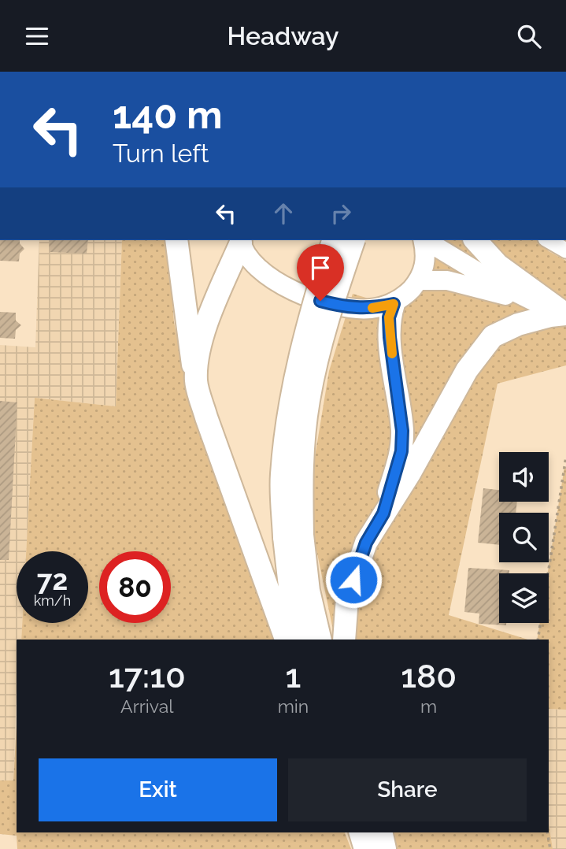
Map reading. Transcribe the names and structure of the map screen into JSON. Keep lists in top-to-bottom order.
{
  "page": {
    "header": "Headway",
    "turn": ["140 m", "Turn left"],
    "speed": "72 km/h",
    "limit": "80",
    "eta": [
      "17:10",
      "Arrival",
      "1",
      "min",
      "180",
      "m"
    ],
    "buttons": ["Exit", "Share"]
  }
}
